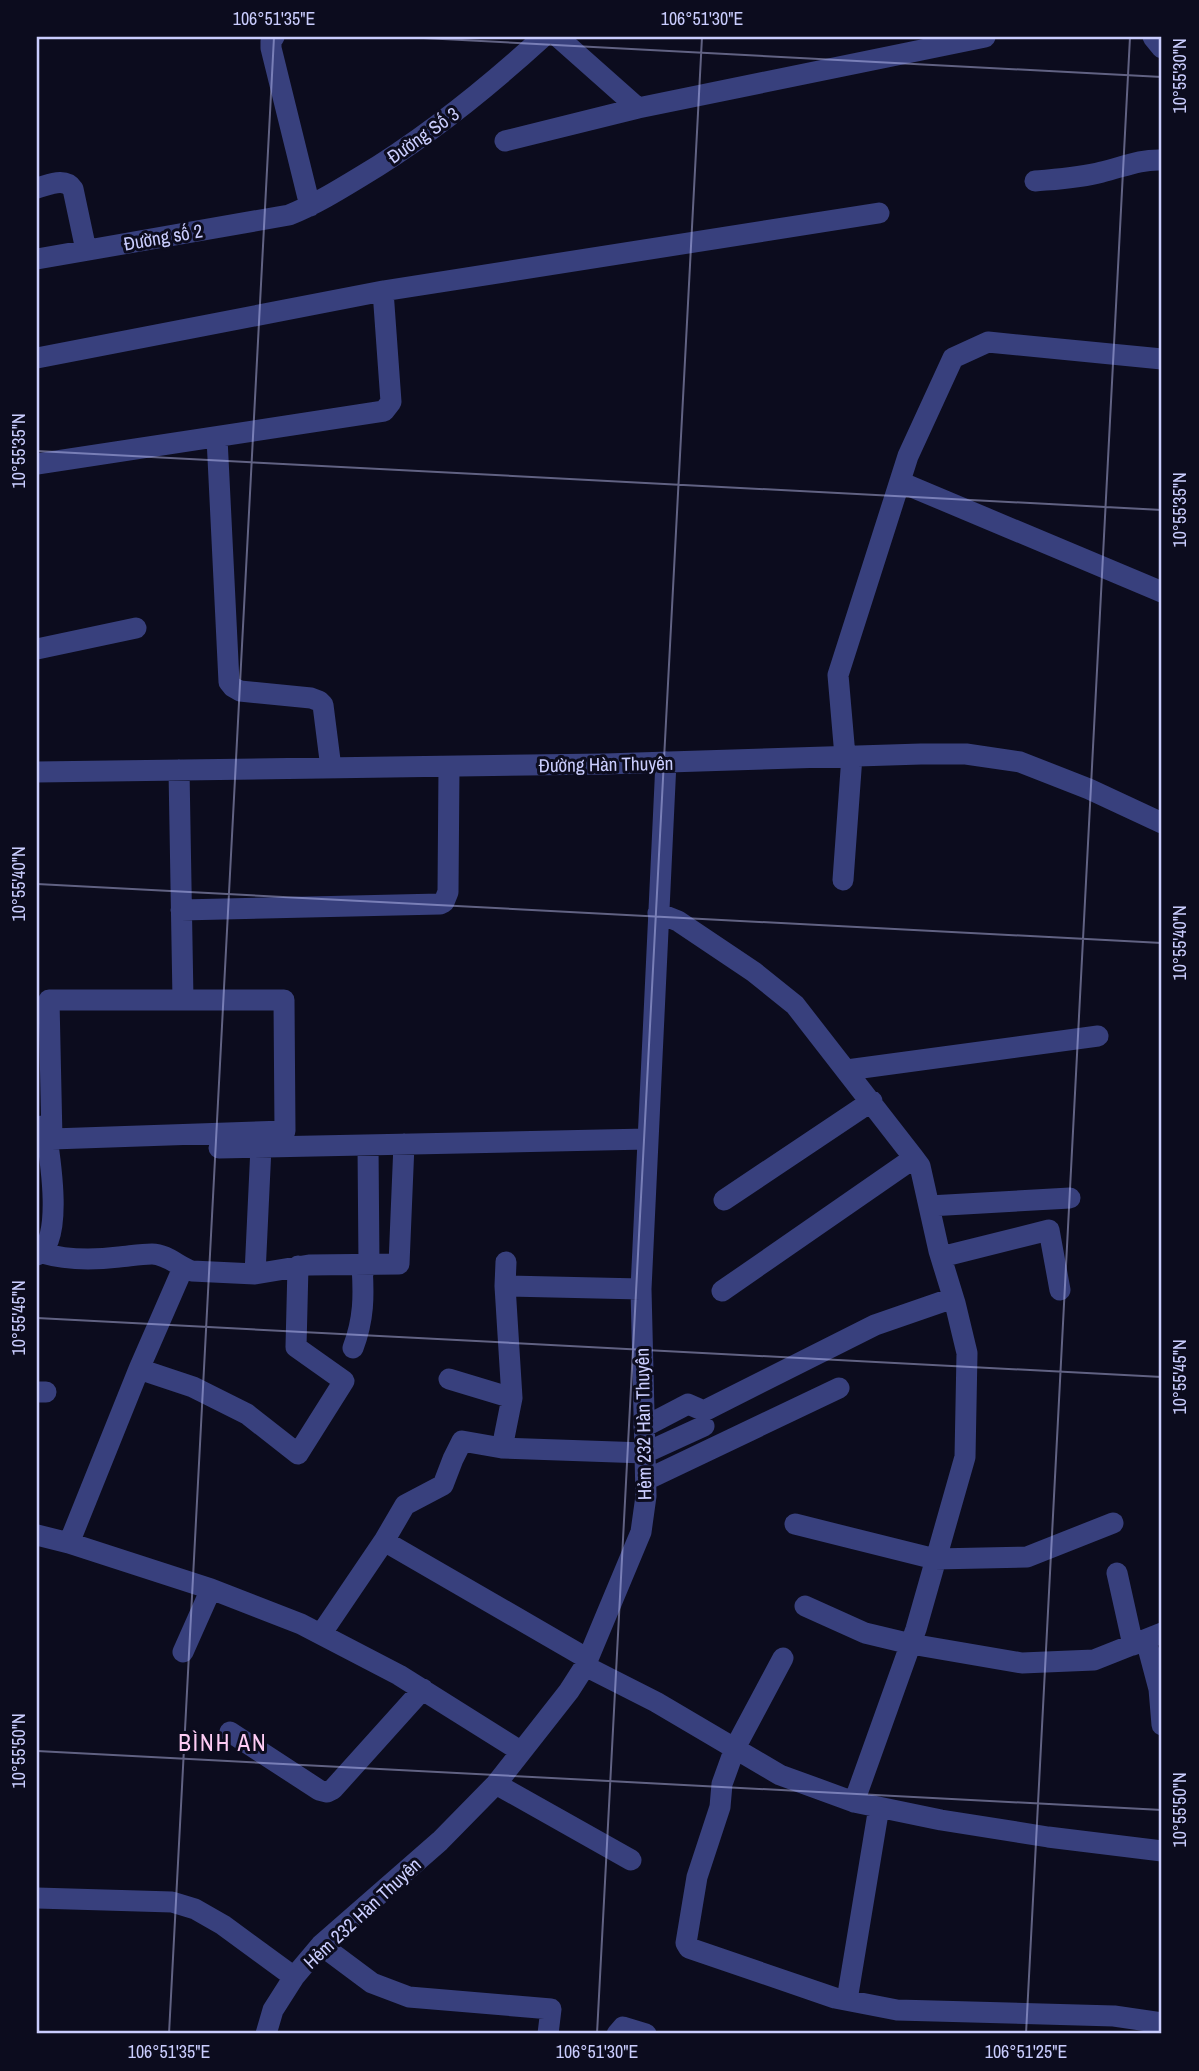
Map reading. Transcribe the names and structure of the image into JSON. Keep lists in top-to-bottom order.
{
  "streets": {
    "street": [
      "Đường Số 3",
      "Đường số 2",
      "Đường Hàn Thuyên",
      "Hẻm 232 Hàn Thuyên"
    ]
  },
  "crossings": [
    ["Đường Số 3", "Đường số 2"],
    ["Đường Hàn Thuyên", "Hẻm 232 Hàn Thuyên"]
  ],
  "districts": ["BÌNH AN"],
  "coordinates": [
    "106°51'35\"E",
    "106°51'30\"E",
    "10°55'30\"N",
    "10°55'35\"N",
    "10°55'40\"N",
    "10°55'45\"N",
    "10°55'50\"N",
    "106°51'25\"E"
  ]
}
